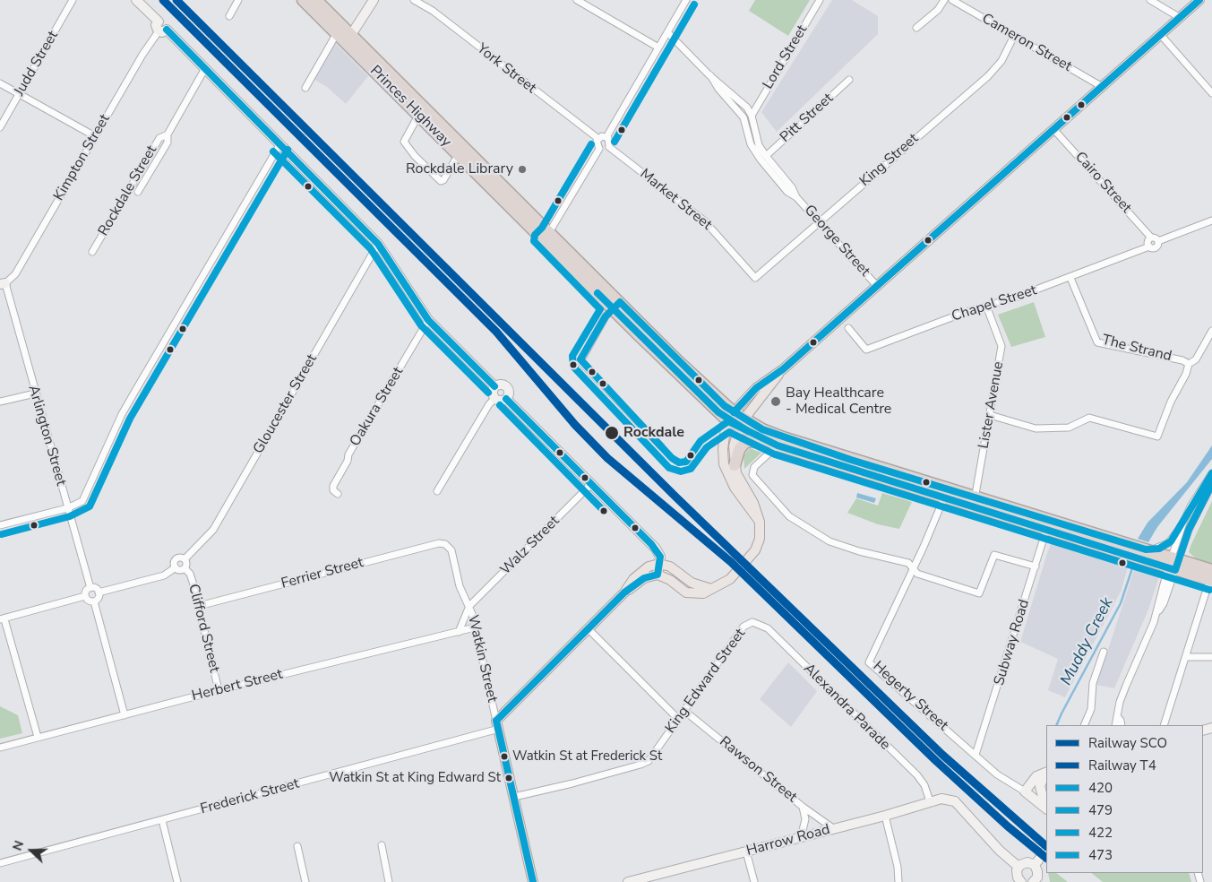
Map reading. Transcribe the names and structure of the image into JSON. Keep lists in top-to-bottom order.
{
  "streets": {
    "highway": ["Princes Highway"],
    "main road": ["Watkin Street", "Frederick Street"],
    "street": [
      "Cameron Street",
      "Lord Street",
      "Judd Street",
      "York Street",
      "Pitt Street",
      "Kimpton Street",
      "King Street",
      "Cairo Street",
      "Rockdale Street",
      "Market Street",
      "George Street",
      "Chapel Street",
      "The Strand",
      "Gloucester Street",
      "Lister Avenue",
      "Oakura Street",
      "Arlington Street",
      "Walz Street",
      "Ferrier Street",
      "Clifford Street",
      "Subway Road",
      "King Edward Street",
      "Herbert Street",
      "Hegerty Street",
      "Alexandra Parade",
      "Rawson Street",
      "Harrow Road"
    ]
  },
  "crossings": [
    ["Cameron Street", "King Street"],
    ["Lord Street", "George Street"],
    ["York Street", "Market Street"],
    ["Princes Highway", "Lister Avenue"],
    ["Princes Highway", "Subway Road"],
    ["Princes Highway", "Hegerty Street"],
    ["Pitt Street", "George Street"],
    ["Kimpton Street", "Arlington Street"],
    ["King Street", "Market Street"],
    ["King Street", "George Street"],
    ["Cairo Street", "Chapel Street"],
    ["Chapel Street", "The Strand"],
    ["Chapel Street", "Lister Avenue"],
    ["The Strand", "Lister Avenue"],
    ["Gloucester Street", "Clifford Street"],
    ["Walz Street", "Watkin Street"],
    ["Ferrier Street", "Clifford Street"],
    ["Ferrier Street", "Watkin Street"],
    ["Clifford Street", "Herbert Street"],
    ["Subway Road", "Hegerty Street"],
    ["Watkin Street", "King Edward Street"],
    ["Watkin Street", "Herbert Street"],
    ["Watkin Street", "Frederick Street"],
    ["King Edward Street", "Alexandra Parade"],
    ["King Edward Street", "Rawson Street"],
    ["Alexandra Parade", "Harrow Road"],
    ["Rawson Street", "Harrow Road"]
  ],
  "water": ["Muddy Creek"],
  "places": [
    "Rockdale Library",
    "Bay Healthcare - Medical Centre",
    "Rockdale",
    "Watkin St at Frederick St",
    "Watkin St at King Edward St"
  ],
  "lines": [
    "rail line SCO",
    "rail line T4",
    "transit line 479",
    "transit line 422",
    "transit line 420",
    "transit line 473"
  ],
  "legend": [
    "Railway SCO",
    "Railway T4",
    "420",
    "479",
    "422",
    "473"
  ],
  "north": "left"
}
